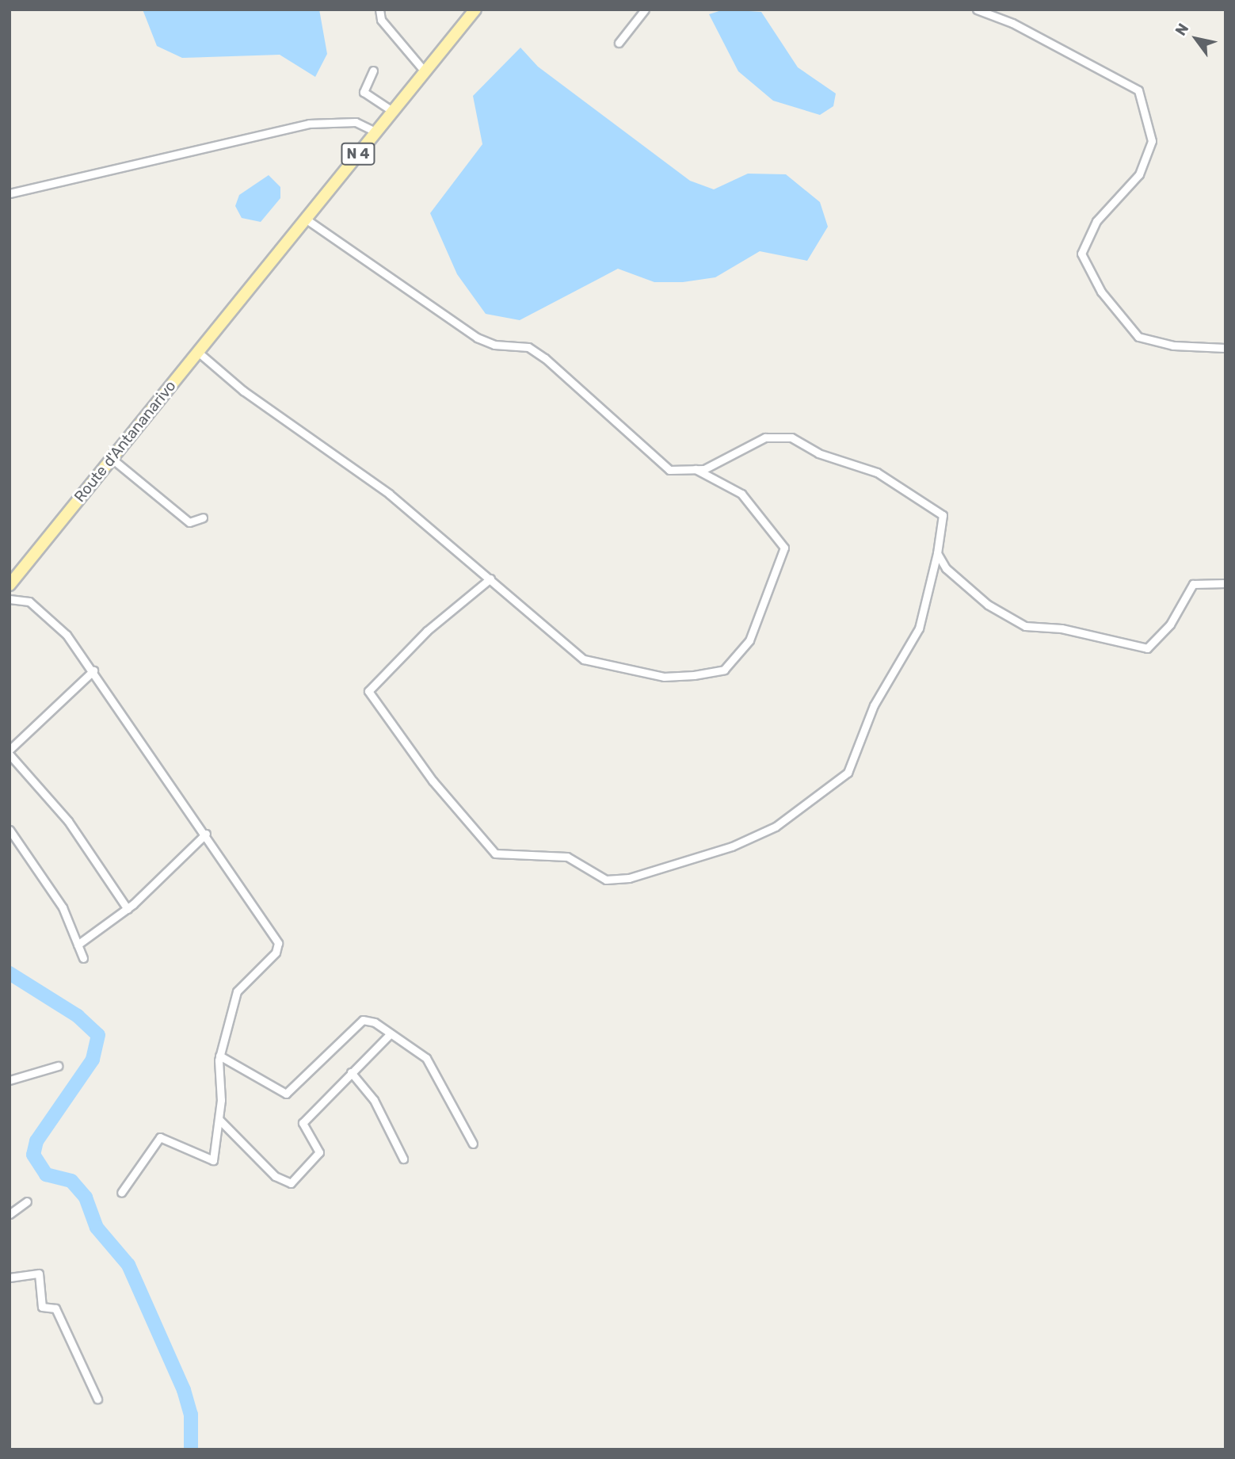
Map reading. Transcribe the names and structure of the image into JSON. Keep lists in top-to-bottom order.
{
  "streets": {
    "main road": ["N 4", "Route d'Antananarivo"]
  },
  "crossings": [
    ["N 4", "Route d'Antananarivo"]
  ],
  "north": "top left"
}
